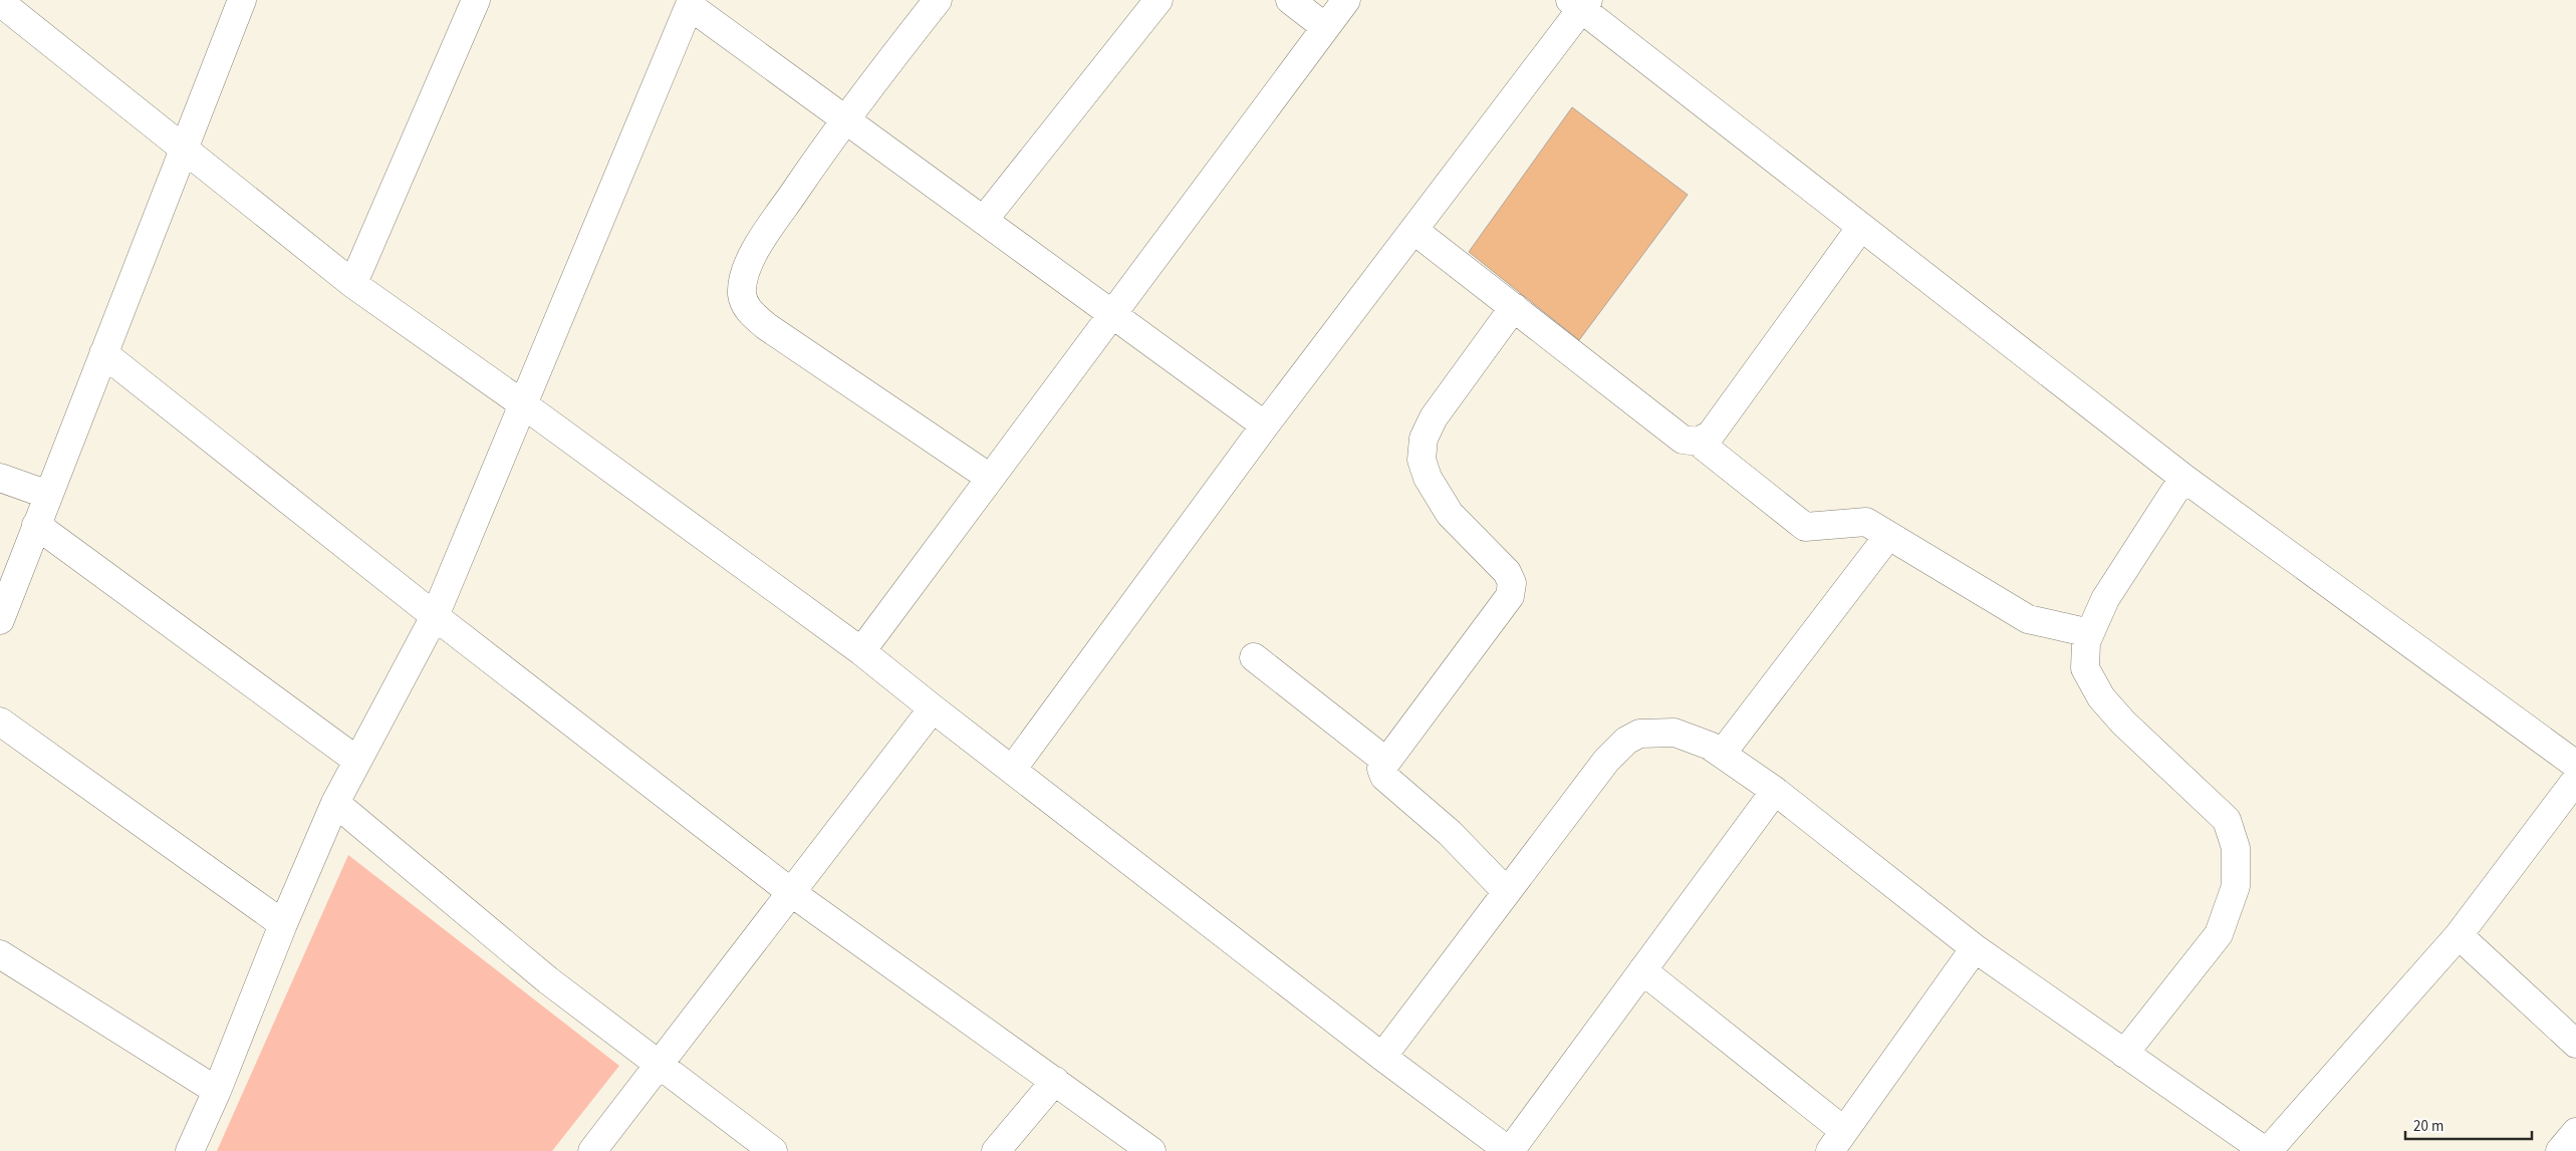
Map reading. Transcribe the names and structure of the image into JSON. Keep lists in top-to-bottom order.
{
  "scale_bar": "20 m"
}
